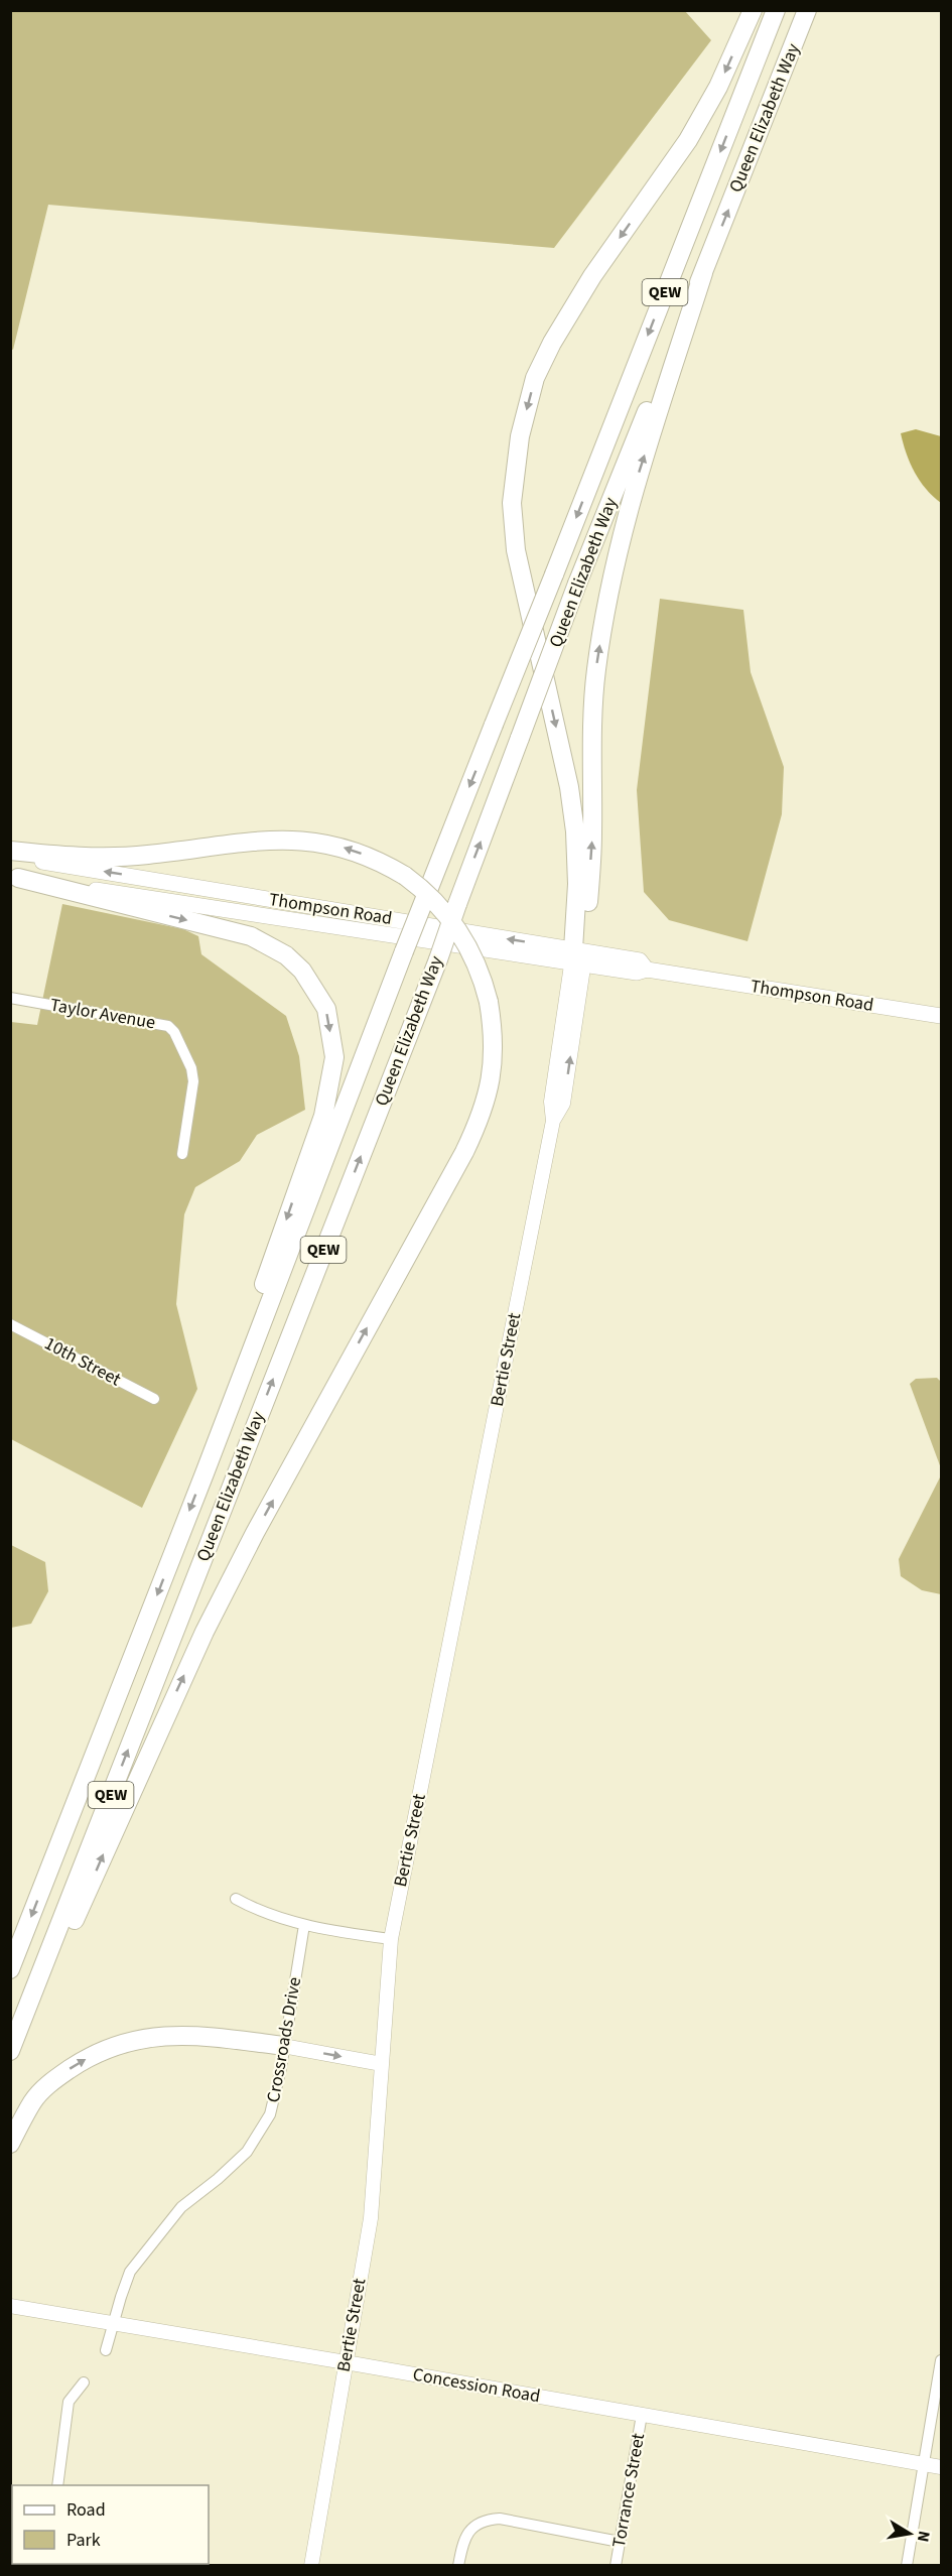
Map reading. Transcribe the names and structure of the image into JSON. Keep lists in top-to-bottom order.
{
  "streets": {
    "highway": ["Queen Elizabeth Way", "QEW"],
    "main road": ["Thompson Road"],
    "street": [
      "Taylor Avenue",
      "Bertie Street",
      "10th Street",
      "Crossroads Drive",
      "Concession Road",
      "Torrance Street"
    ]
  },
  "crossings": [
    ["Thompson Road", "Bertie Street"],
    ["Bertie Street", "Concession Road"],
    ["Crossroads Drive", "Concession Road"],
    ["Concession Road", "Torrance Street"]
  ],
  "legend": ["Road", "Park"],
  "north": "right"
}
